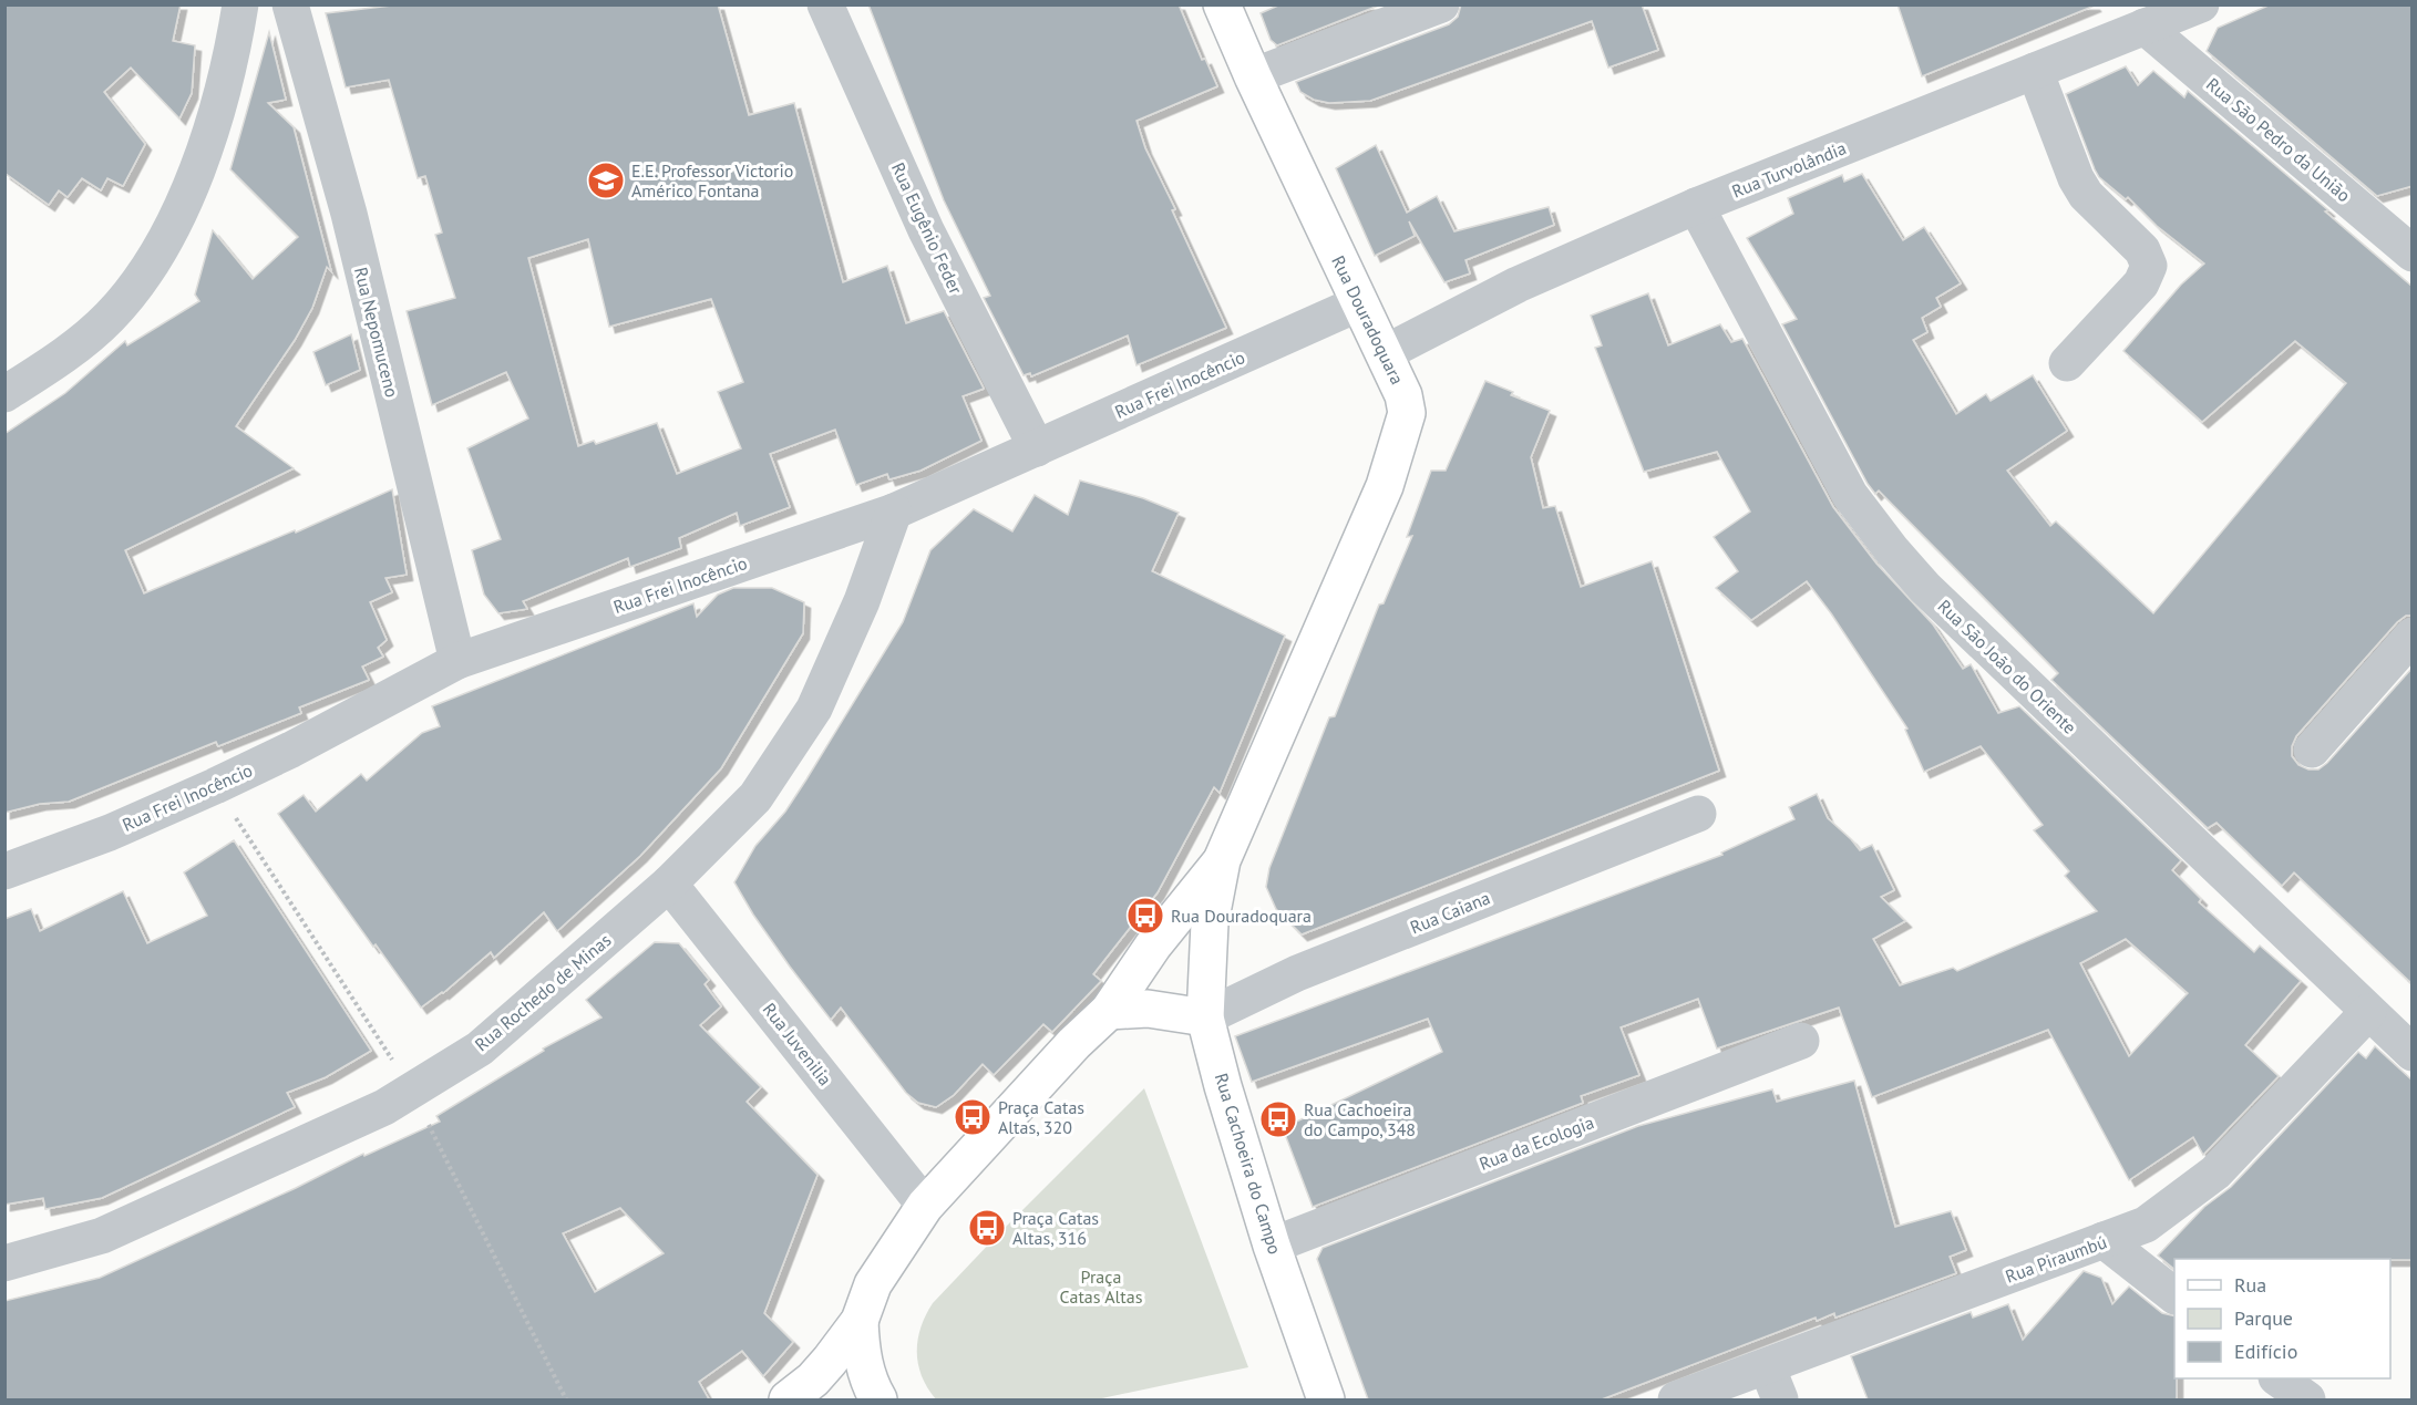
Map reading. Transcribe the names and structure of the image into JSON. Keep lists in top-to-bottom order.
{
  "streets": {
    "main road": ["Rua Douradoquara", "Rua Cachoeira do Campo"],
    "street": [
      "Rua São Pedro da União",
      "Rua Turvolândia",
      "Rua Eugênio Feder",
      "Rua Nepomuceno",
      "Rua Frei Inocêncio",
      "Rua São João do Oriente",
      "Rua Caiana",
      "Rua Rochedo de Minas",
      "Rua Juvenilia",
      "Rua da Ecologia",
      "Rua Piraumbú"
    ]
  },
  "crossings": [
    ["Rua São Pedro da União", "Rua Turvolândia"],
    ["Rua Turvolândia", "Rua Douradoquara"],
    ["Rua Turvolândia", "Rua São João do Oriente"],
    ["Rua Eugênio Feder", "Rua Frei Inocêncio"],
    ["Rua Douradoquara", "Rua Frei Inocêncio"],
    ["Rua Douradoquara", "Rua Caiana"],
    ["Rua Douradoquara", "Rua Cachoeira do Campo"],
    ["Rua Nepomuceno", "Rua Frei Inocêncio"],
    ["Rua Frei Inocêncio", "Rua Rochedo de Minas"],
    ["Rua São João do Oriente", "Rua Piraumbú"],
    ["Rua Caiana", "Rua Cachoeira do Campo"],
    ["Rua Rochedo de Minas", "Rua Juvenilia"],
    ["Rua da Ecologia", "Rua Cachoeira do Campo"]
  ],
  "parks": ["Praça Catas Altas"],
  "places": {
    "school or university": ["E.E. Professor Victorio Américo Fontana"],
    "bus stop": [
      "Rua Douradoquara",
      "Praça Catas Altas, 320",
      "Rua Cachoeira do Campo, 348",
      "Praça Catas Altas, 316"
    ]
  },
  "legend": ["Rua", "Parque", "Edifício"]
}
